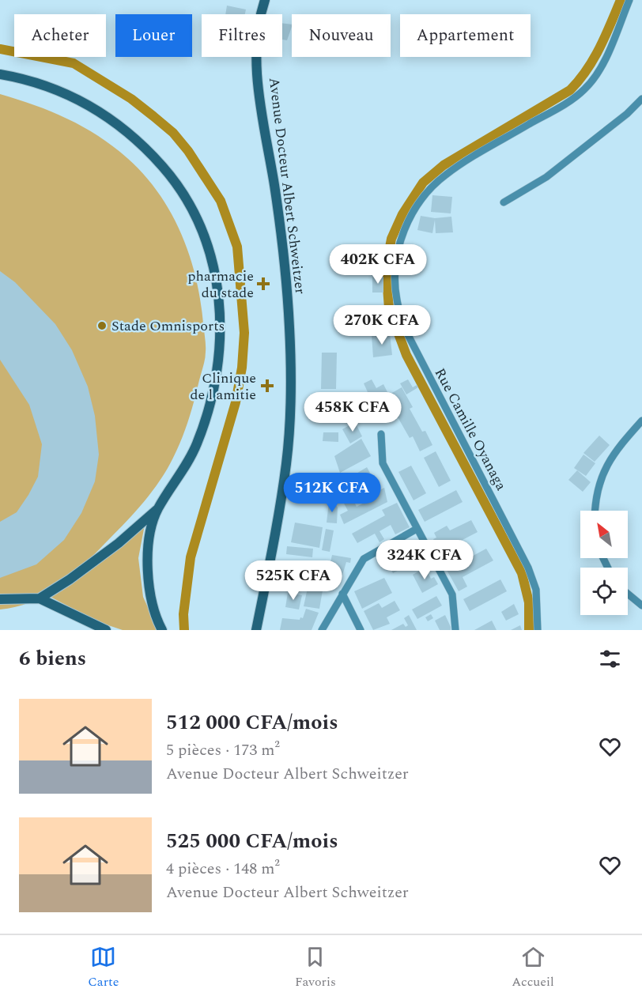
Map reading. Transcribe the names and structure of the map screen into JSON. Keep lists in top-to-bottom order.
{
  "streets": {
    "main road": ["Avenue Docteur Albert Schweitzer"],
    "street": ["Rue Camille Oyanaga"]
  },
  "places": {
    "health": ["pharmacie du stade", "Clinique de l amitie"],
    "other": ["Stade Omnisports"]
  },
  "north": "top left",
  "page": {
    "chip": [
      "Acheter",
      "Louer",
      "Filtres",
      "Nouveau",
      "Appartement"
    ],
    "price": [
      "402K CFA",
      "270K CFA",
      "458K CFA",
      "512K CFA",
      "324K CFA",
      "525K CFA"
    ],
    "heading": "6 biens",
    "list": [
      {
        "name": "512 000 CFA/mois",
        "note": "5 pièces · 173 m² · Avenue Docteur Albert Schweitzer"
      },
      {
        "name": "525 000 CFA/mois",
        "note": "4 pièces · 148 m² · Avenue Docteur Albert Schweitzer"
      }
    ],
    "tabs": ["Carte", "Favoris", "Accueil"]
  }
}
